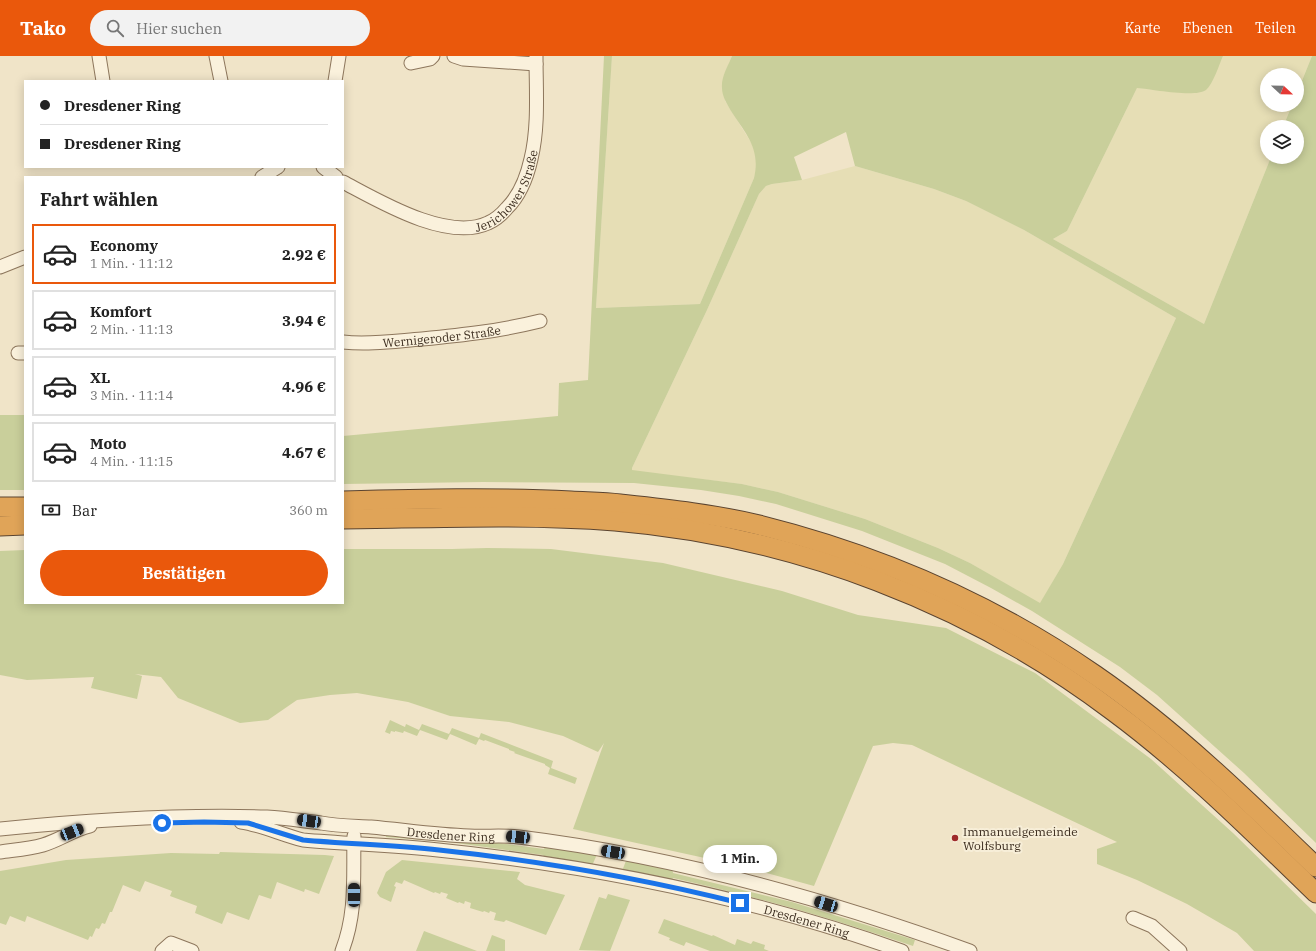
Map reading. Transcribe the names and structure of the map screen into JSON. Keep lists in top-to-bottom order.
{
  "streets": {
    "street": ["Jerichower Straße", "Wernigeroder Straße", "Dresdener Ring"]
  },
  "places": ["Immanuelgemeinde Wolfsburg"],
  "north": "right",
  "page": {
    "header": "Tako",
    "search": "Hier suchen",
    "nav": ["Karte", "Ebenen", "Teilen"],
    "banner": ["Dresdener Ring", "Dresdener Ring"],
    "heading": "Fahrt wählen",
    "list": [
      {
        "name": "Economy",
        "note": "1 Min. · 11:12",
        "value": "2.92 €"
      },
      {
        "name": "Komfort",
        "note": "2 Min. · 11:13",
        "value": "3.94 €"
      },
      {
        "name": "XL",
        "note": "3 Min. · 11:14",
        "value": "4.96 €"
      },
      {
        "name": "Moto",
        "note": "4 Min. · 11:15",
        "value": "4.67 €"
      }
    ],
    "pay": ["Bar", "360 m"],
    "buttons": "Bestätigen",
    "bubble": "1 Min."
  }
}
